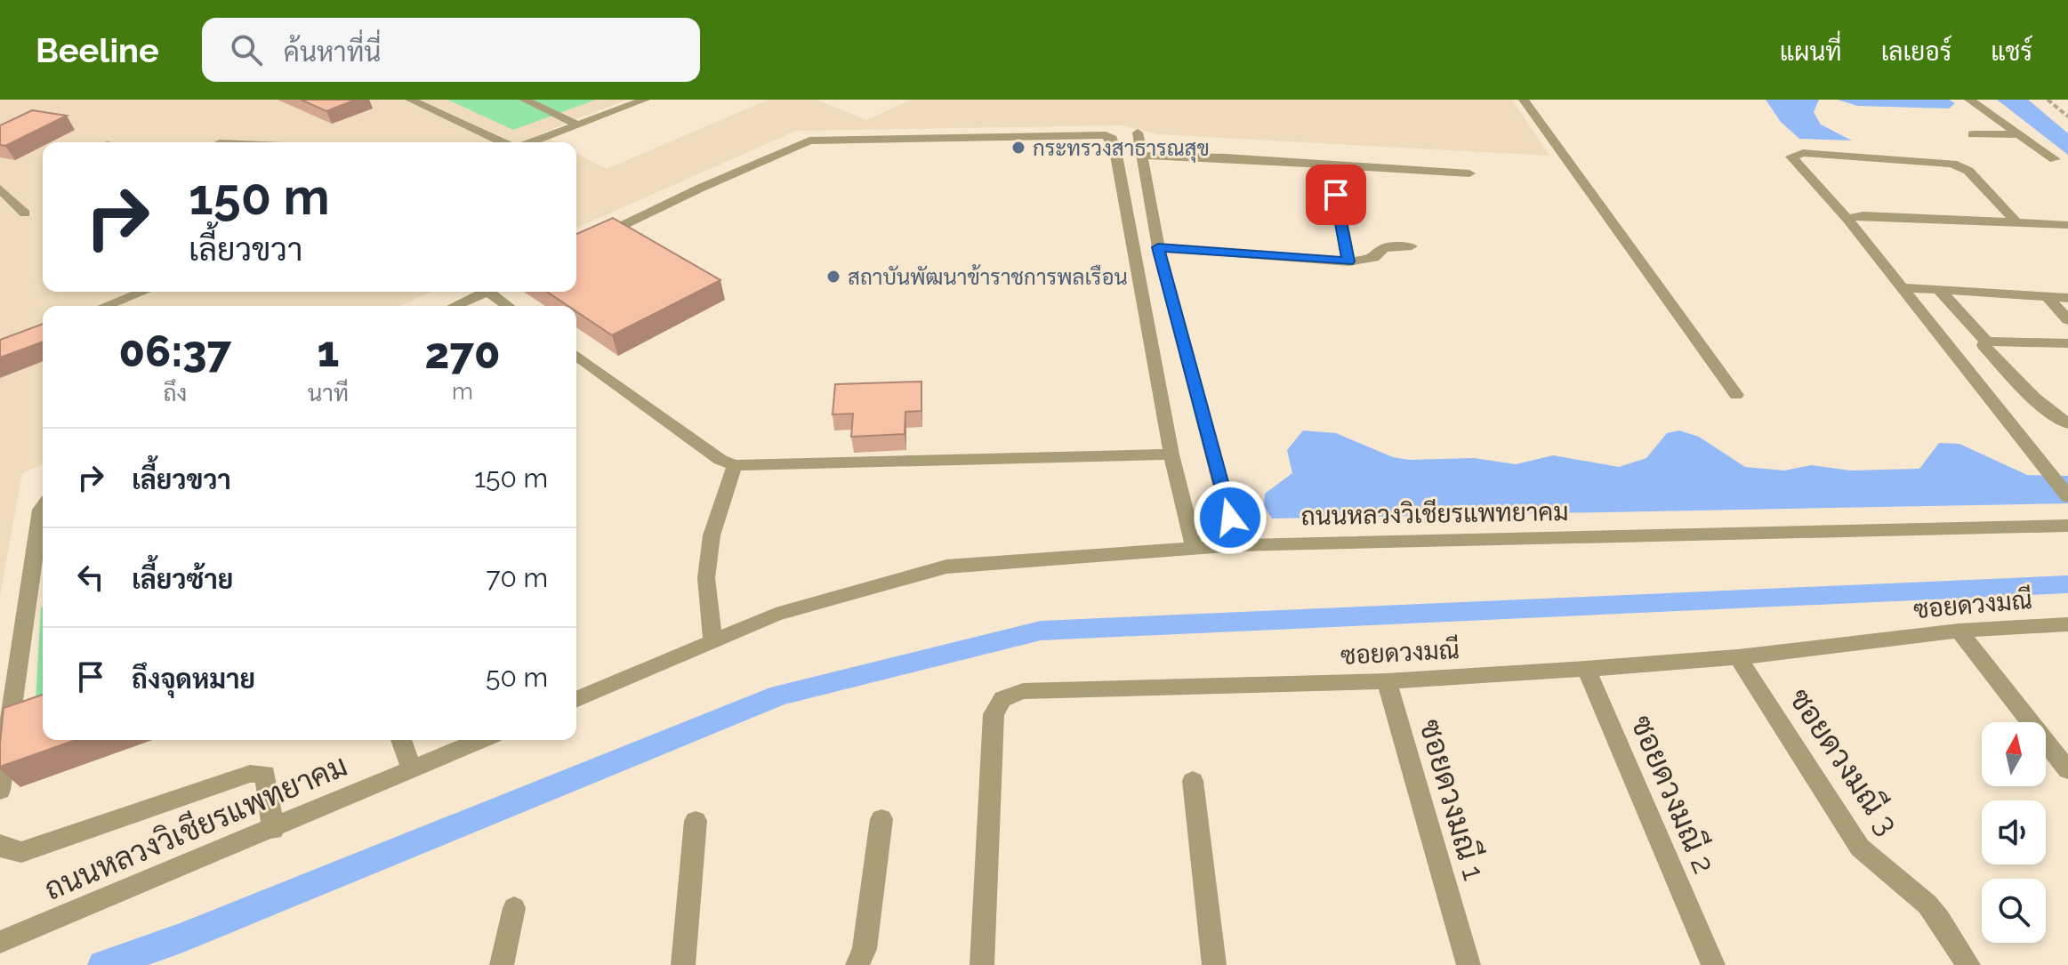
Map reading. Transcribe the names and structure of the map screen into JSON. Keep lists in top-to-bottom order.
{
  "streets": {
    "street": [
      "ถนนหลวงวิเชียรแพทยาคม",
      "ซอยดวงมณี",
      "ซอยดวงมณี 3",
      "ซอยดวงมณี 2",
      "ซอยดวงมณี 1"
    ]
  },
  "crossings": [
    ["ซอยดวงมณี", "ซอยดวงมณี 3"],
    ["ซอยดวงมณี", "ซอยดวงมณี 2"],
    ["ซอยดวงมณี", "ซอยดวงมณี 1"]
  ],
  "places": ["กระทรวงสาธารณสุข", "สถาบันพัฒนาข้าราชการพลเรือน"],
  "north": "top",
  "page": {
    "header": "Beeline",
    "search": "ค้นหาที่นี่",
    "nav": ["แผนที่", "เลเยอร์", "แชร์"],
    "turn": ["150 m", "เลี้ยวขวา"],
    "eta": [
      "06:37",
      "ถึง",
      "1",
      "นาที",
      "270",
      "m"
    ],
    "list": [
      {
        "name": "เลี้ยวขวา",
        "value": "150 m"
      },
      {
        "name": "เลี้ยวซ้าย",
        "value": "70 m"
      },
      {
        "name": "ถึงจุดหมาย",
        "value": "50 m"
      }
    ]
  }
}
